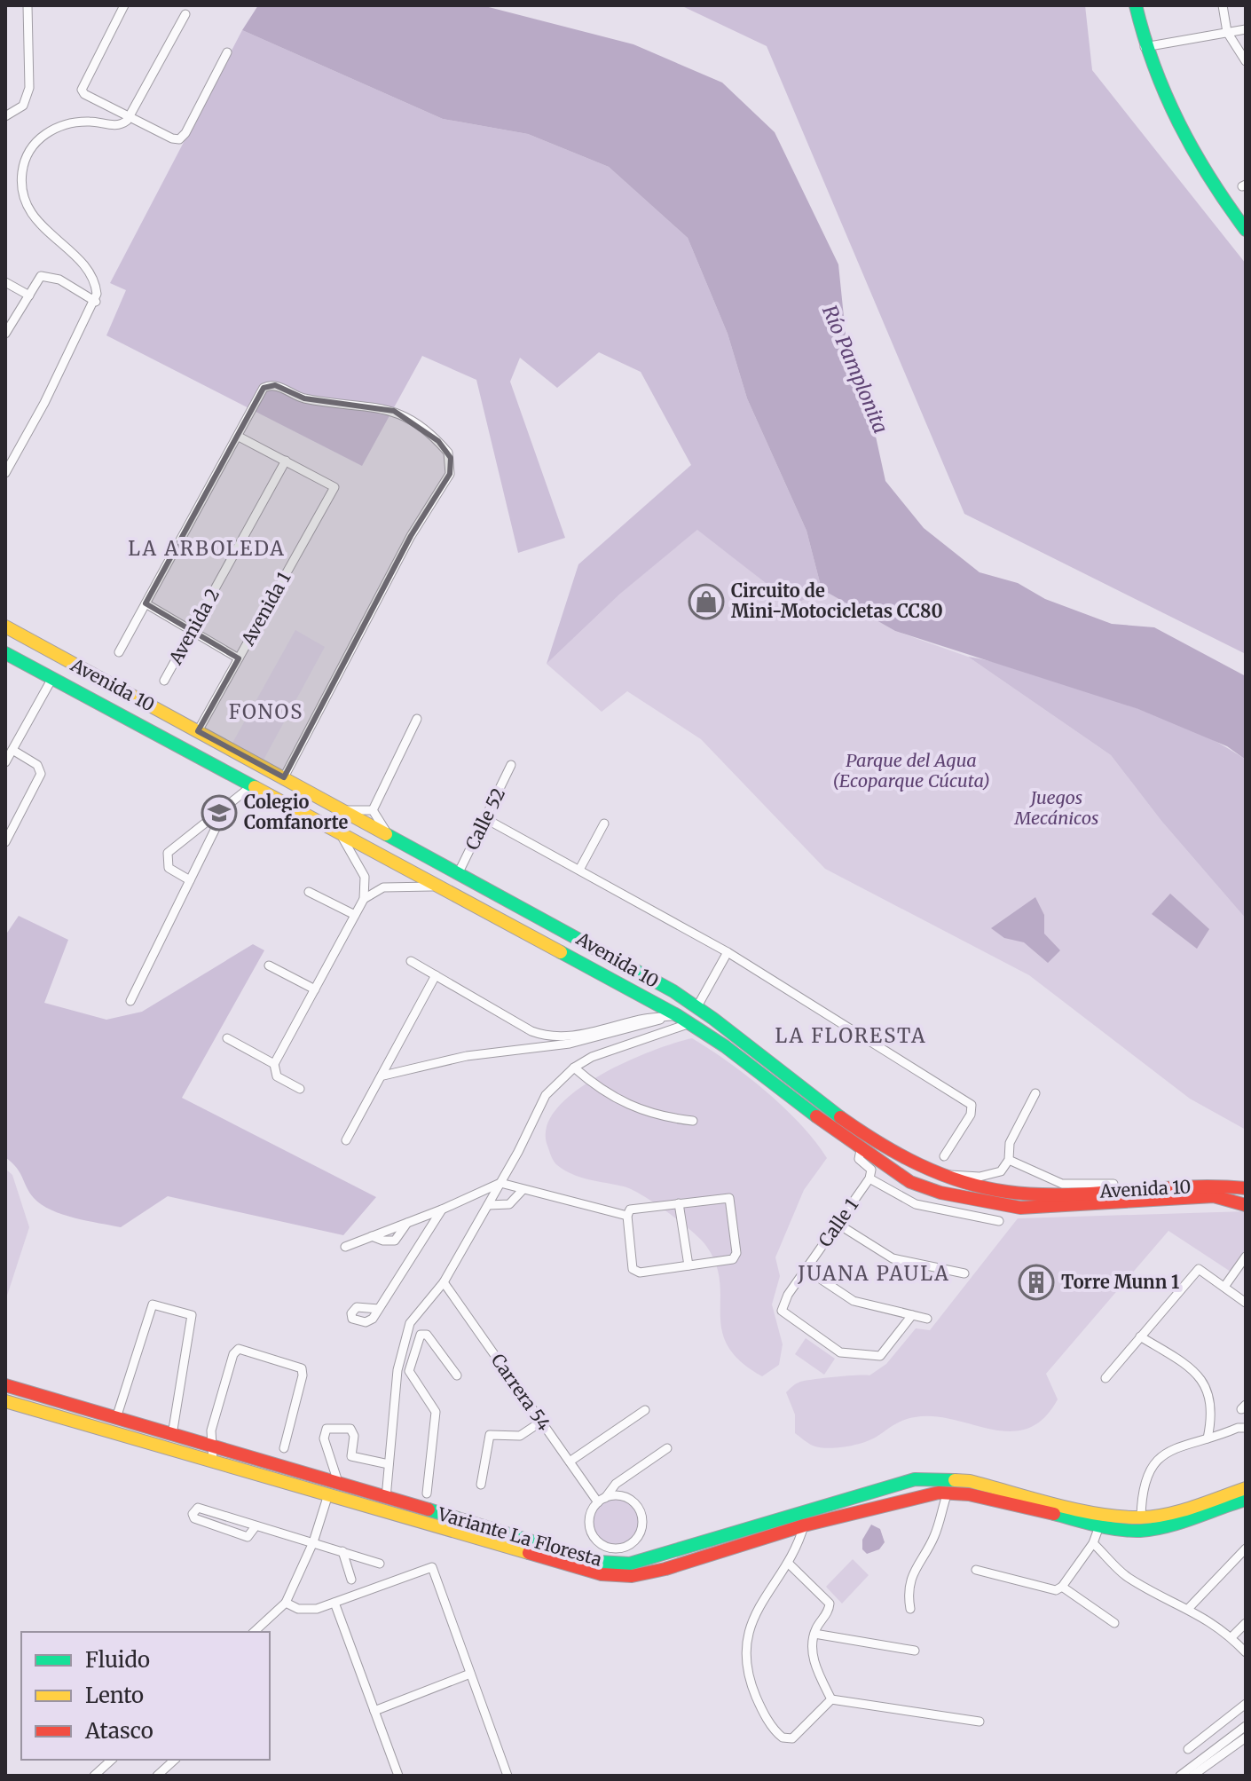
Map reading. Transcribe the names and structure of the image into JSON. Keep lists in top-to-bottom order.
{
  "streets": {
    "main road": ["Avenida 10", "Variante La Floresta"],
    "street": [
      "Avenida 1",
      "Avenida 2",
      "Calle 52",
      "Calle 1",
      "Carrera 54"
    ]
  },
  "crossings": [
    ["Avenida 1", "Avenida 2"],
    ["Avenida 1", "Avenida 10"],
    ["Avenida 10", "Calle 52"]
  ],
  "districts": [
    "LA ARBOLEDA",
    "FONOS",
    "LA FLORESTA",
    "JUANA PAULA"
  ],
  "water": ["Río Pamplonita"],
  "parks": ["Parque del Agua (Ecoparque Cúcuta)", "Juegos Mecánicos"],
  "places": {
    "shop": ["Circuito de Mini-Motocicletas CC80"],
    "school or university": ["Colegio Comfanorte"],
    "building": ["Torre Munn 1"]
  },
  "legend": ["Fluido", "Lento", "Atasco"]
}
